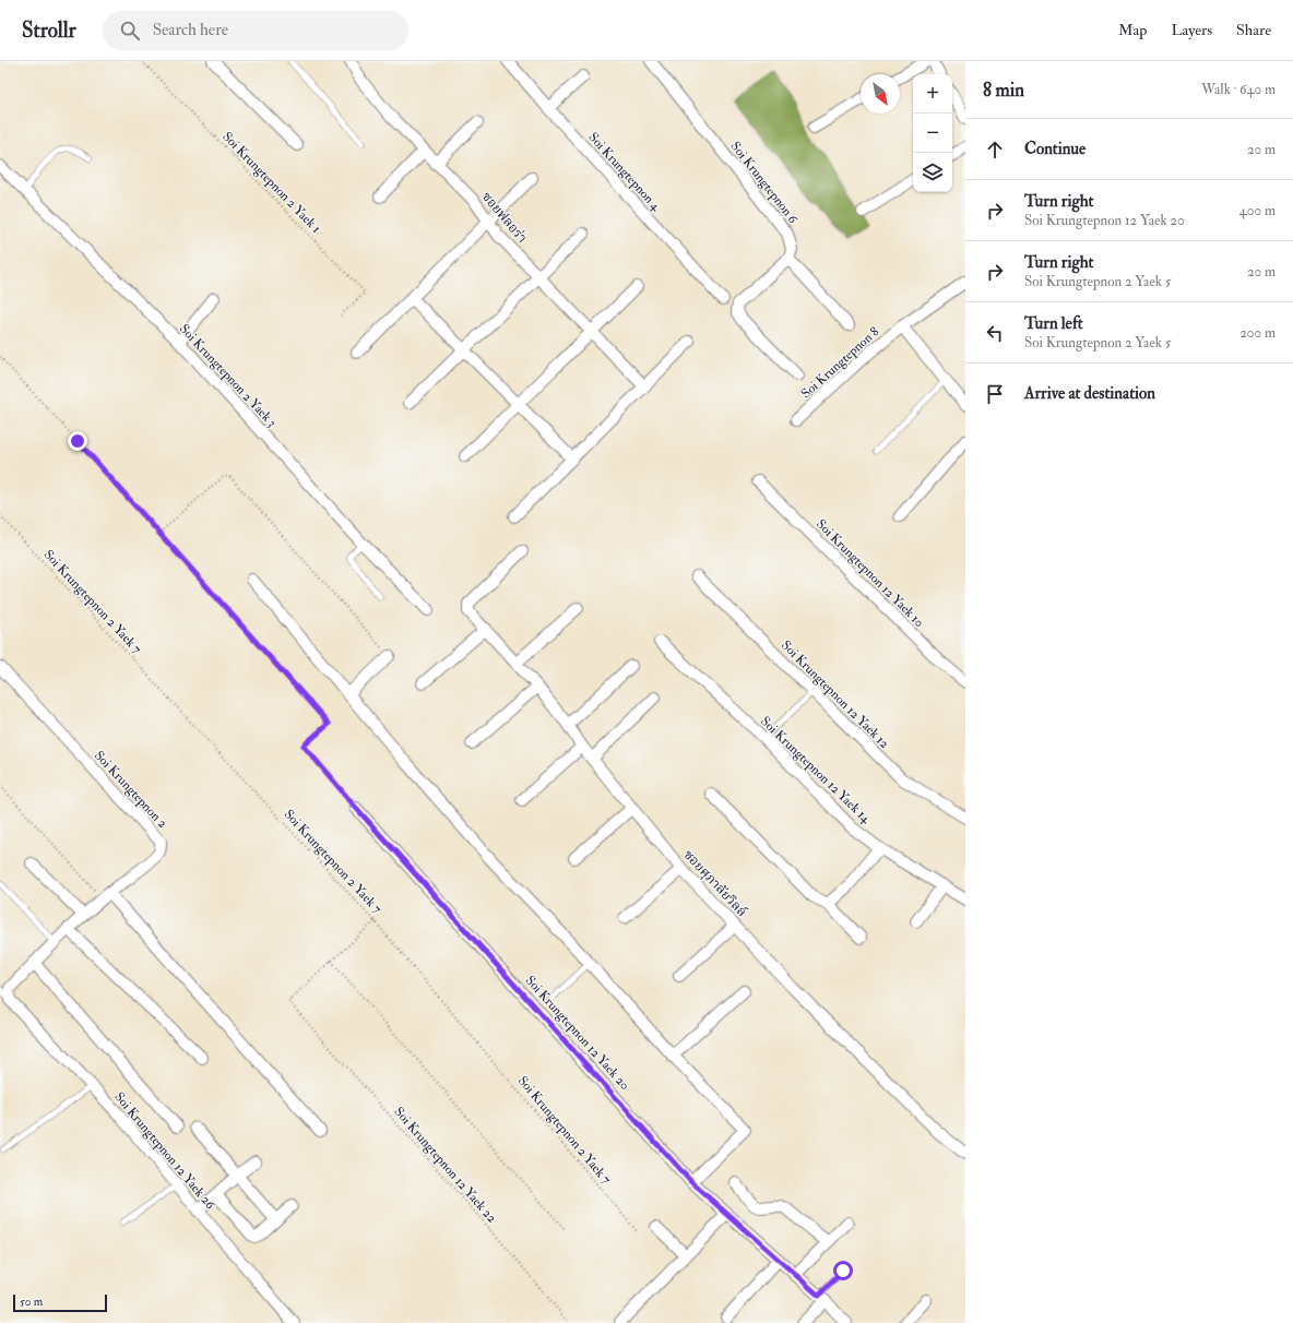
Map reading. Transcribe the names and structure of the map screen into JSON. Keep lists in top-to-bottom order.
{
  "streets": {
    "street": [
      "Soi Krungtepnon 4",
      "Soi Krungtepnon 6",
      "ซอยฟลอร่า",
      "Soi Krungtepnon 8",
      "Soi Krungtepnon 2 Yaek 3",
      "Soi Krungtepnon 12 Yaek 10",
      "Soi Krungtepnon 12 Yaek 12",
      "Soi Krungtepnon 12 Yaek 14",
      "Soi Krungtepnon 2",
      "ซอยศุภาลัยวิลล์",
      "Soi Krungtepnon 12 Yaek 20",
      "Soi Krungtepnon 12 Yaek 26"
    ],
    "path": ["Soi Krungtepnon 2 Yaek 1", "Soi Krungtepnon 2 Yaek 7", "Soi Krungtepnon 12 Yaek 22"]
  },
  "crossings": [
    ["Soi Krungtepnon 2", "Soi Krungtepnon 12 Yaek 26"]
  ],
  "scale_bar": "50 m",
  "north": "bottom right",
  "page": {
    "header": "Strollr",
    "search": "Search here",
    "nav": ["Map", "Layers", "Share"],
    "heading": ["8 min", "Walk · 640 m"],
    "map_buttons": ["+", "−"],
    "list": [
      ["Continue", "20 m"],
      ["Turn right", "Soi Krungtepnon 12 Yaek 20", "400 m"],
      ["Turn right", "Soi Krungtepnon 2 Yaek 5", "20 m"],
      ["Turn left", "Soi Krungtepnon 2 Yaek 5", "200 m"],
      "Arrive at destination"
    ],
    "scale": "50 m"
  }
}
